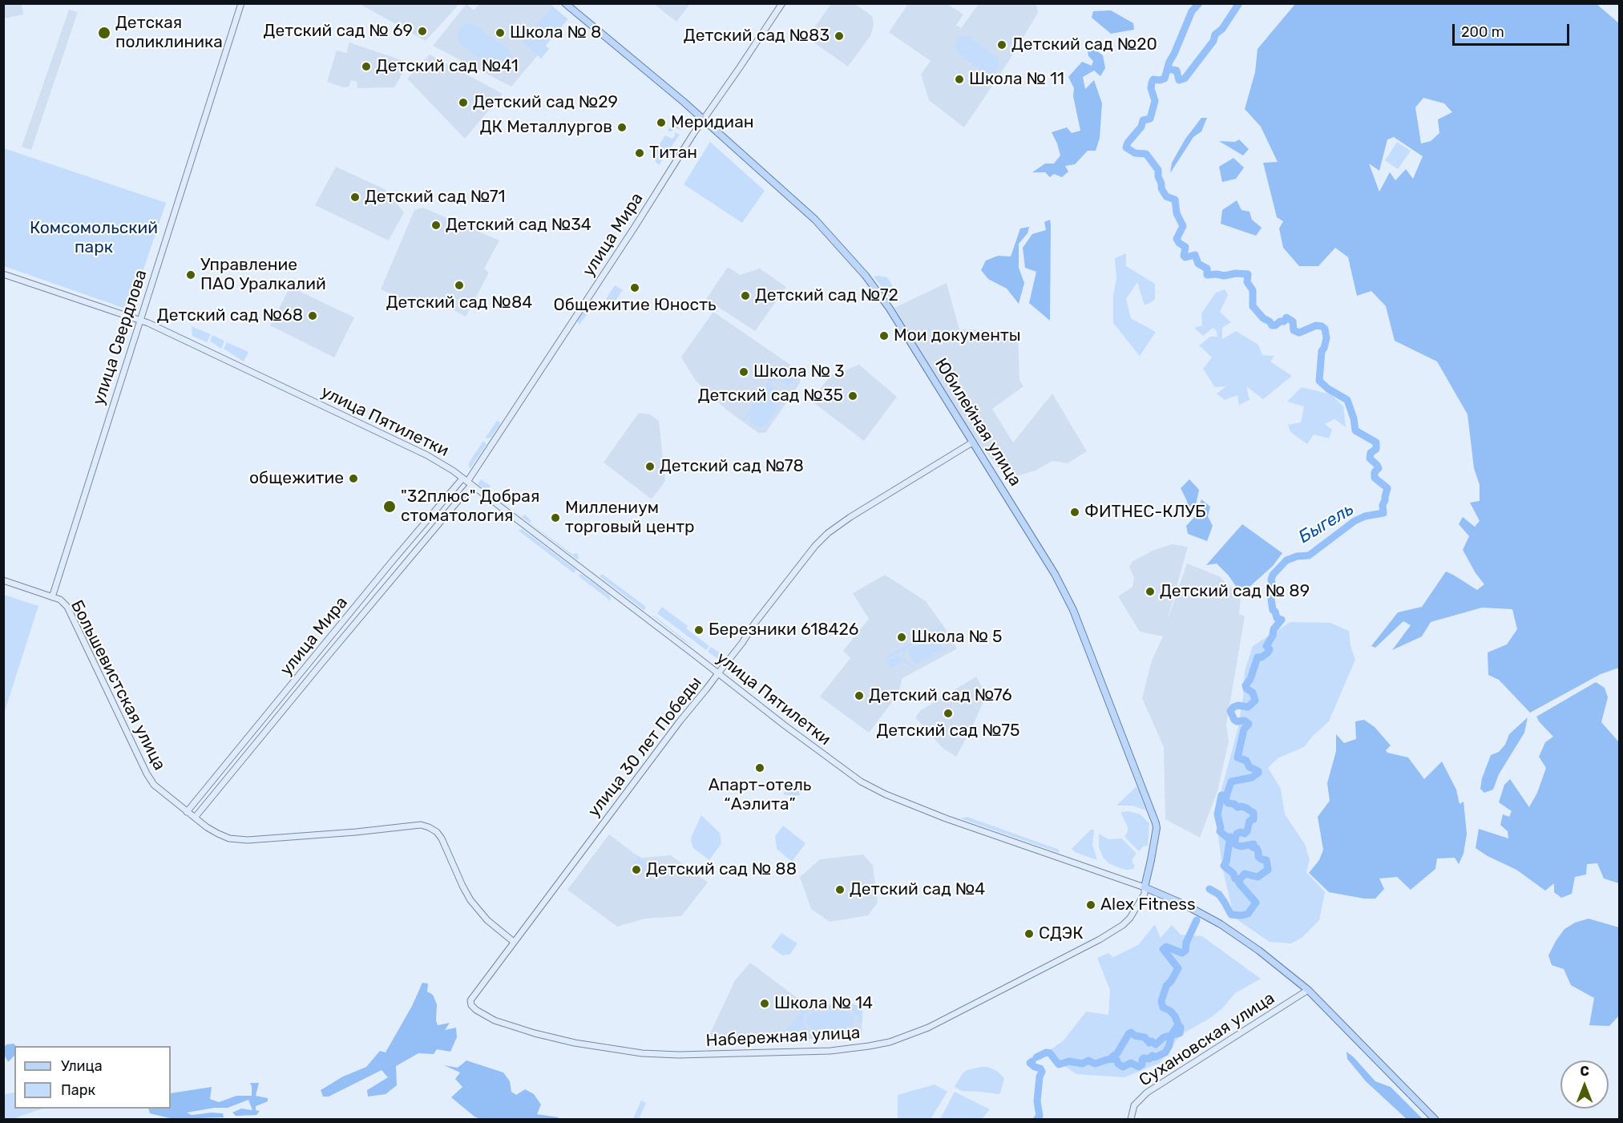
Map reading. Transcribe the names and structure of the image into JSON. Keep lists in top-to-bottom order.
{
  "streets": {
    "main road": ["Юбилейная улица"],
    "street": [
      "улица Мира",
      "улица Свердлова",
      "улица Пятилетки",
      "Большевистская улица",
      "улица 30 лет Победы",
      "Набережная улица",
      "Сухановская улица"
    ]
  },
  "crossings": [
    ["улица Мира", "улица Пятилетки"],
    ["улица Мира", "Юбилейная улица"],
    ["улица Мира", "Большевистская улица"],
    ["улица Свердлова", "улица Пятилетки"],
    ["улица Свердлова", "Большевистская улица"],
    ["улица Пятилетки", "Юбилейная улица"],
    ["улица Пятилетки", "улица 30 лет Победы"],
    ["улица Пятилетки", "Набережная улица"],
    ["Юбилейная улица", "улица 30 лет Победы"],
    ["Юбилейная улица", "Набережная улица"],
    ["Большевистская улица", "улица 30 лет Победы"],
    ["улица 30 лет Победы", "Набережная улица"]
  ],
  "water": ["Быгель"],
  "parks": ["Комсомольский парк"],
  "places": [
    "Детский сад № 69",
    "Детская поликлиника",
    "Школа № 8",
    "Детский сад №83",
    "Детский сад №20",
    "Детский сад №41",
    "Школа № 11",
    "Детский сад №29",
    "Меридиан",
    "ДК Металлургов",
    "Титан",
    "Детский сад №71",
    "Детский сад №34",
    "Управление ПАО Уралкалий",
    "Детский сад №84",
    "Общежитие Юность",
    "Детский сад №72",
    "Детский сад №68",
    "Мои документы",
    "Школа № 3",
    "Детский сад №35",
    "Детский сад №78",
    "общежитие",
    "\"32плюс\" Добрая стоматология",
    "ФИТНЕС-КЛУБ",
    "Миллениум торговый центр",
    "Детский сад № 89",
    "Березники 618426",
    "Школа № 5",
    "Детский сад №76",
    "Детский сад №75",
    "Апарт-отель “Аэлита”",
    "Детский сад № 88",
    "Детский сад №4",
    "Alex Fitness",
    "СДЭК",
    "Школа № 14"
  ],
  "legend": ["Улица", "Парк"],
  "scale_bar": "200 m",
  "north": "top"
}
